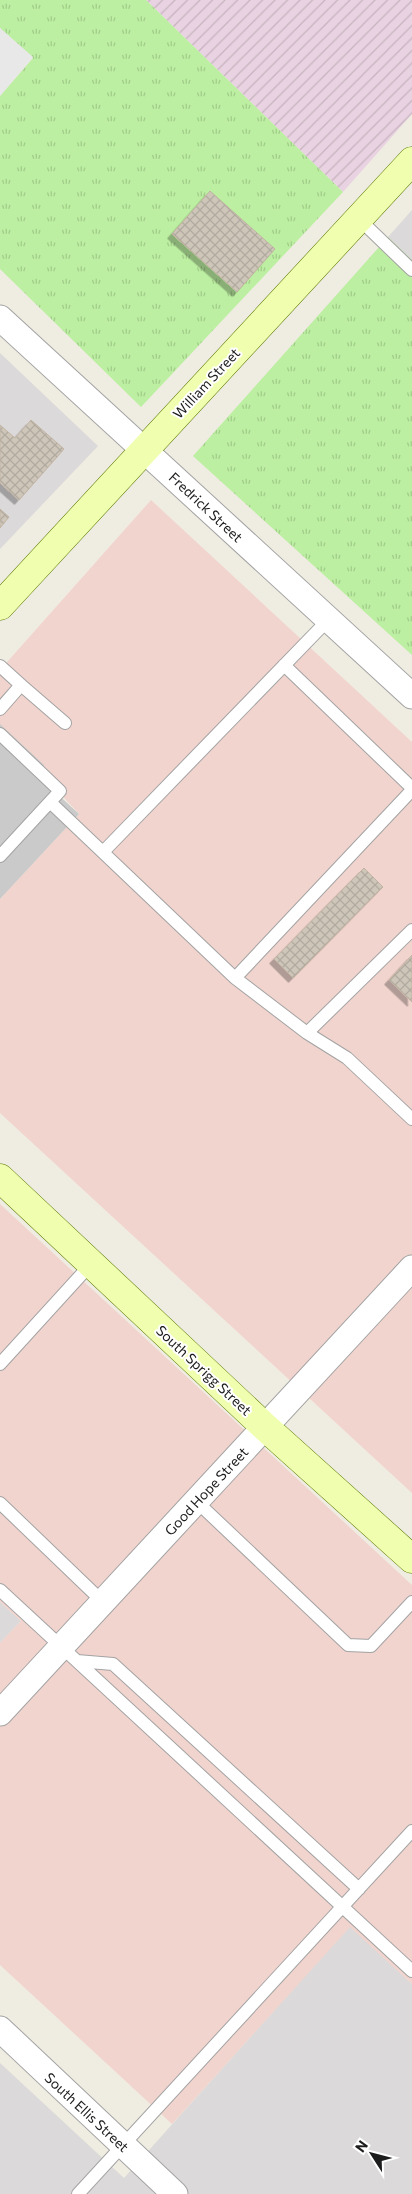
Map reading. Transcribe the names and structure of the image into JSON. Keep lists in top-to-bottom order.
{
  "streets": {
    "main road": ["William Street", "South Sprigg Street"],
    "street": ["Fredrick Street", "Good Hope Street", "South Ellis Street"]
  },
  "crossings": [
    ["William Street", "Fredrick Street"],
    ["South Sprigg Street", "Good Hope Street"]
  ],
  "north": "top left"
}
